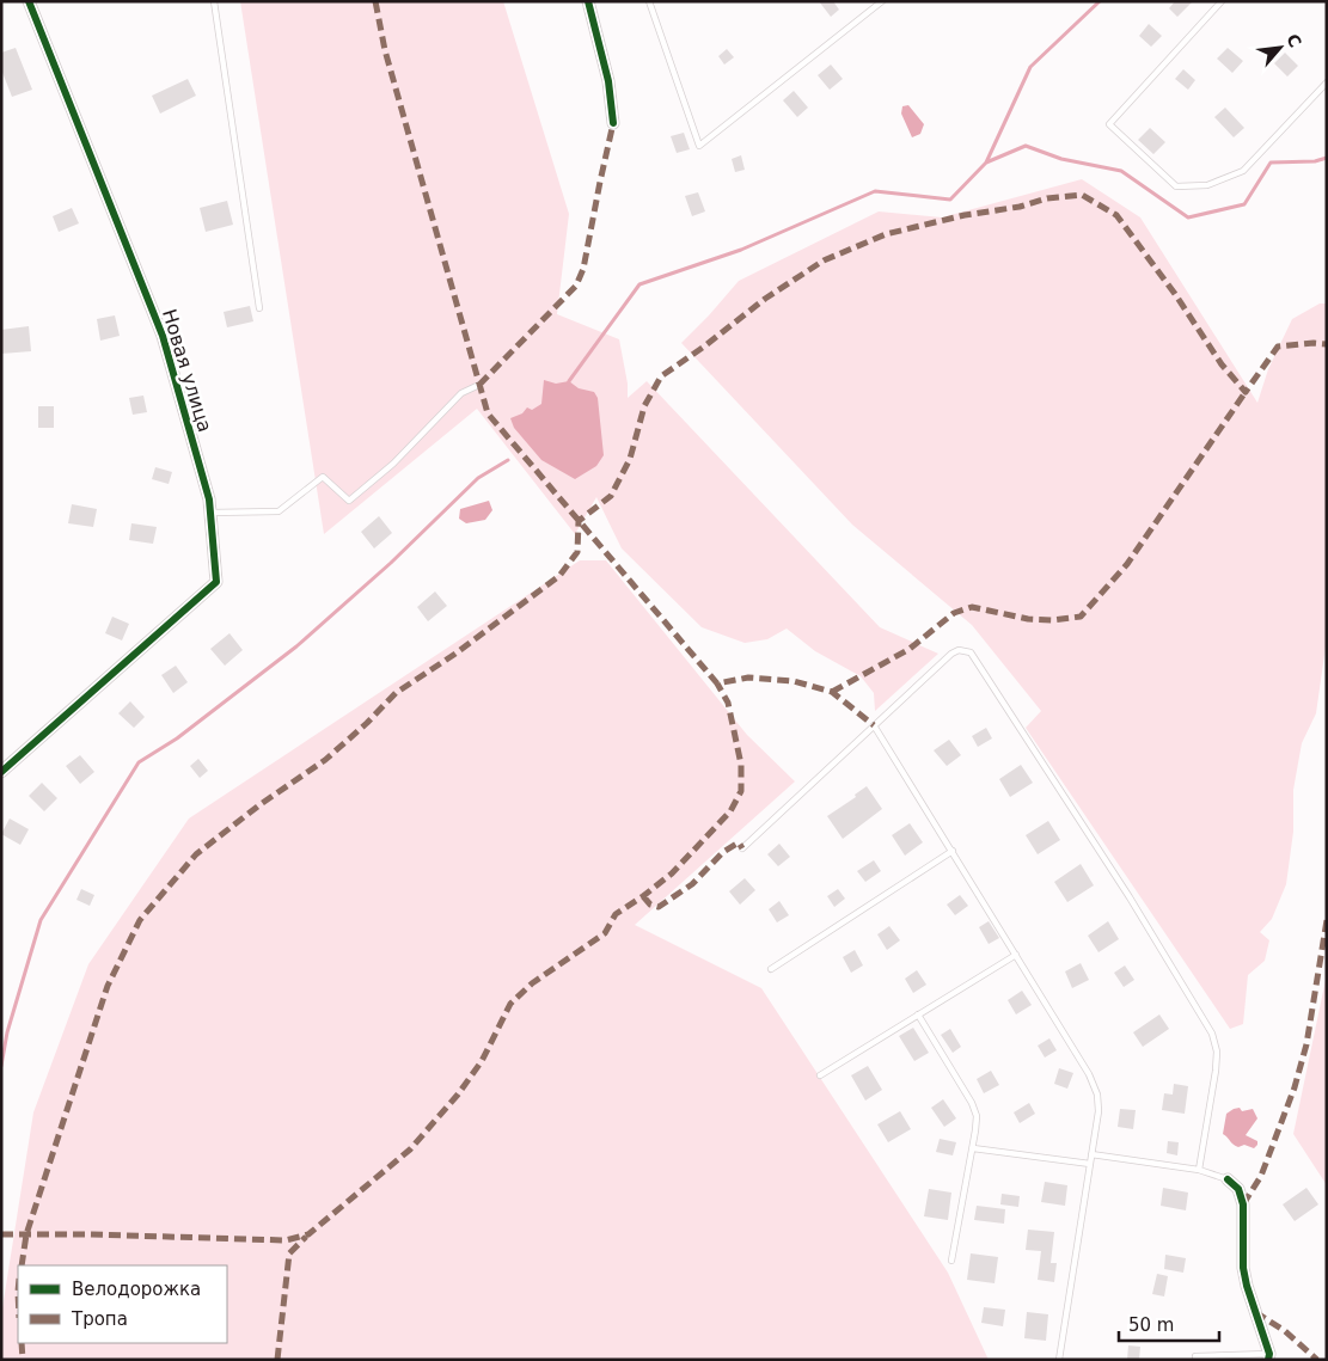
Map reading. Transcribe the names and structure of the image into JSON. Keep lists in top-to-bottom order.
{
  "streets": {
    "street": ["Новая улица"]
  },
  "legend": ["Велодорожка", "Тропа"],
  "scale_bar": "50 m",
  "north": "top right"
}
